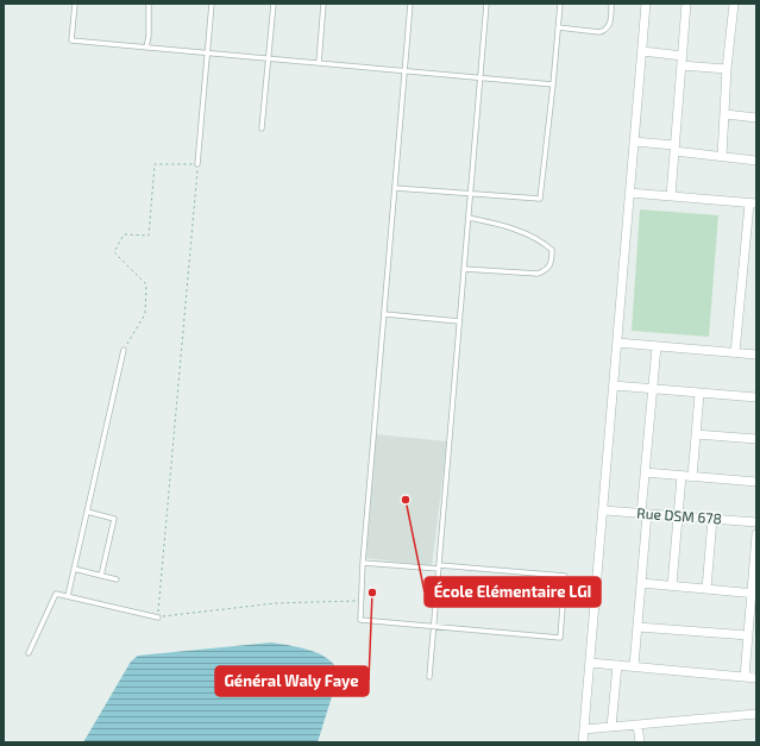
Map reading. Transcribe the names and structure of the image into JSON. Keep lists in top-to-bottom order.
{
  "streets": {
    "street": ["Rue DSM 678"]
  },
  "places": ["École Elémentaire LGI", "Général Waly Faye"]
}
